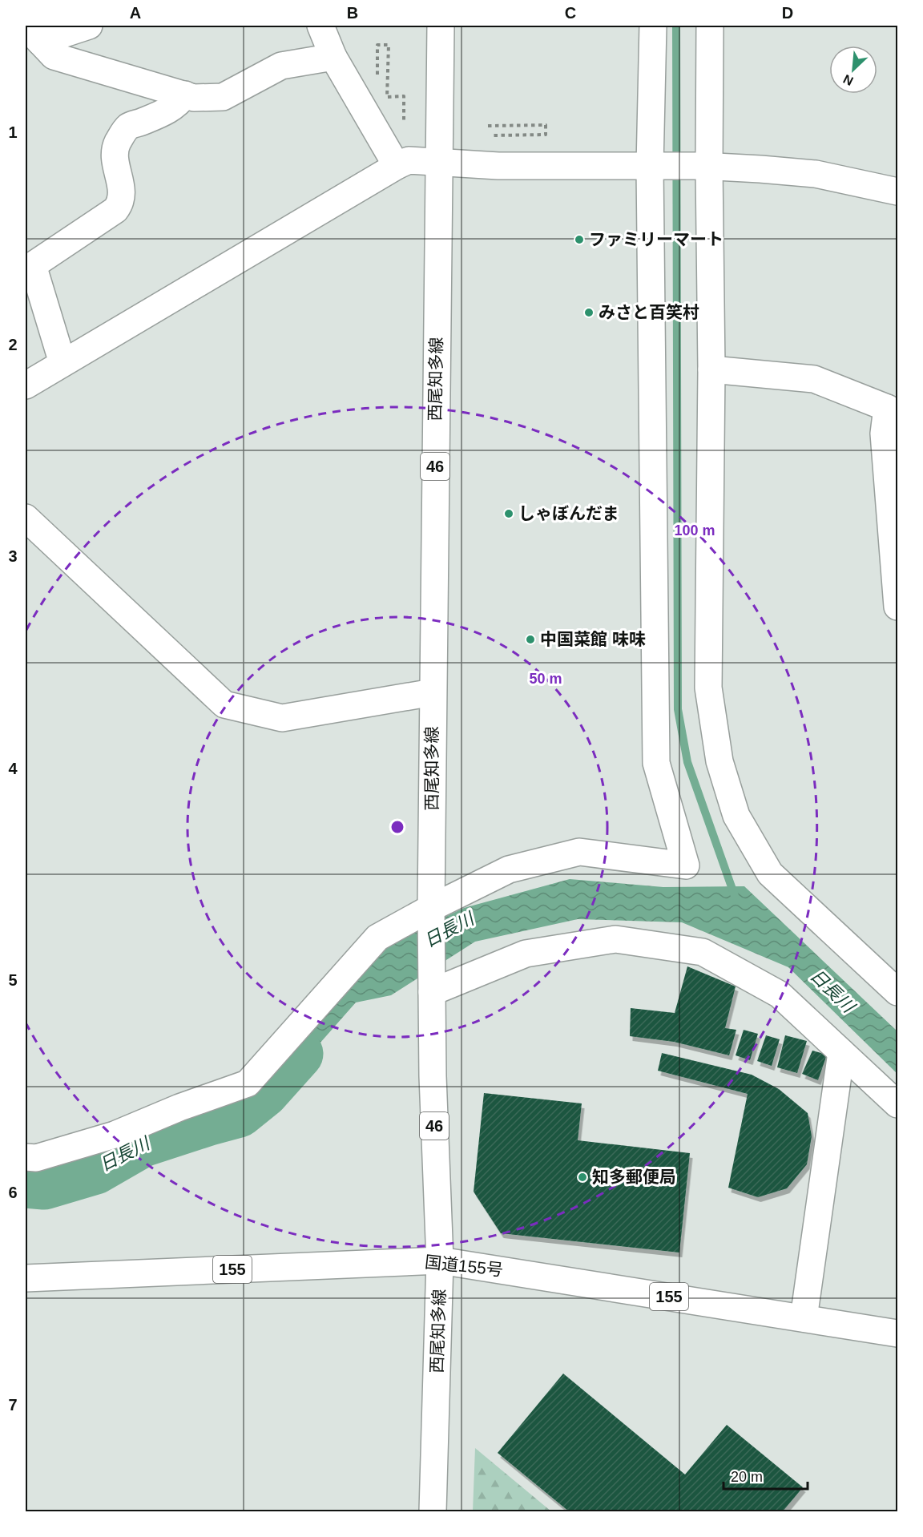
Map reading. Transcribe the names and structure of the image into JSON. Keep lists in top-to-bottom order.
{
  "streets": {
    "main road": [
      "西尾知多線",
      "46",
      "国道155号",
      "155"
    ]
  },
  "crossings": [
    ["西尾知多線", "国道155号"]
  ],
  "water": ["日長川"],
  "places": [
    "ファミリーマート",
    "みさと百笑村",
    "しゃぼんだま",
    "中国菜館 味味",
    "知多郵便局"
  ],
  "scale_bar": "20 m",
  "north": "bottom left",
  "grid": {
    "columns": [
      "A",
      "B",
      "C",
      "D"
    ],
    "rows": [
      "1",
      "2",
      "3",
      "4",
      "5",
      "6",
      "7"
    ]
  },
  "rings": ["100 m", "50 m"]
}
